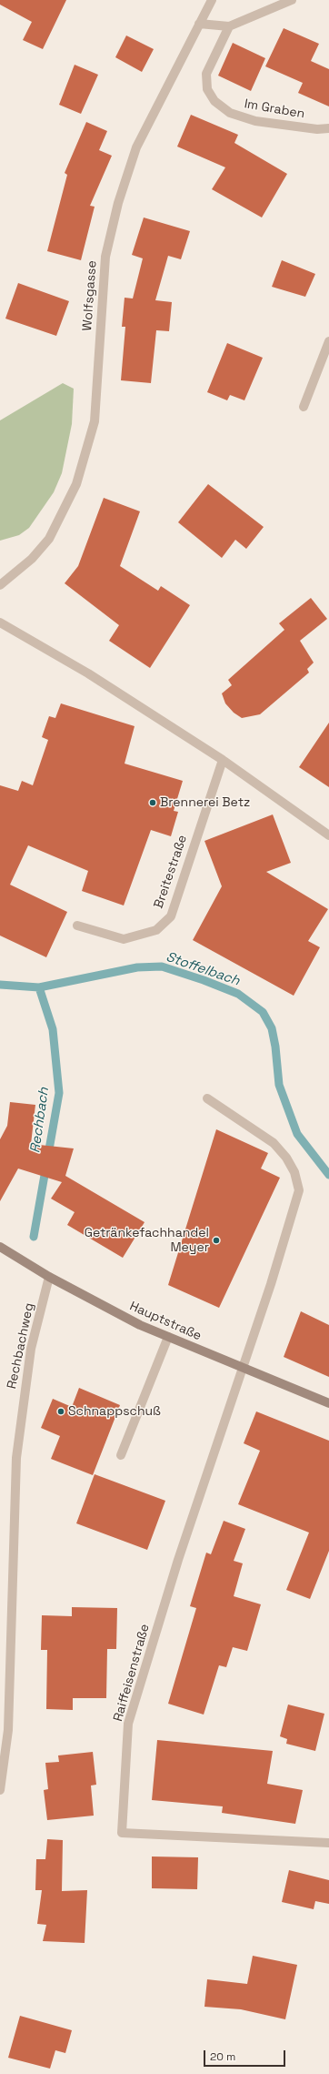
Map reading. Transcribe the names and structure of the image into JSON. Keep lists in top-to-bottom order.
{
  "streets": {
    "street": [
      "Im Graben",
      "Wolfsgasse",
      "Breitestraße",
      "Hauptstraße",
      "Rechbachweg",
      "Raiffeisenstraße"
    ]
  },
  "crossings": [
    ["Hauptstraße", "Rechbachweg"],
    ["Hauptstraße", "Raiffeisenstraße"]
  ],
  "water": ["Stoffelbach", "Rechbach"],
  "places": ["Brennerei Betz", "Getränkefachhandel Meyer", "Schnappschuß"],
  "scale_bar": "20 m"
}
